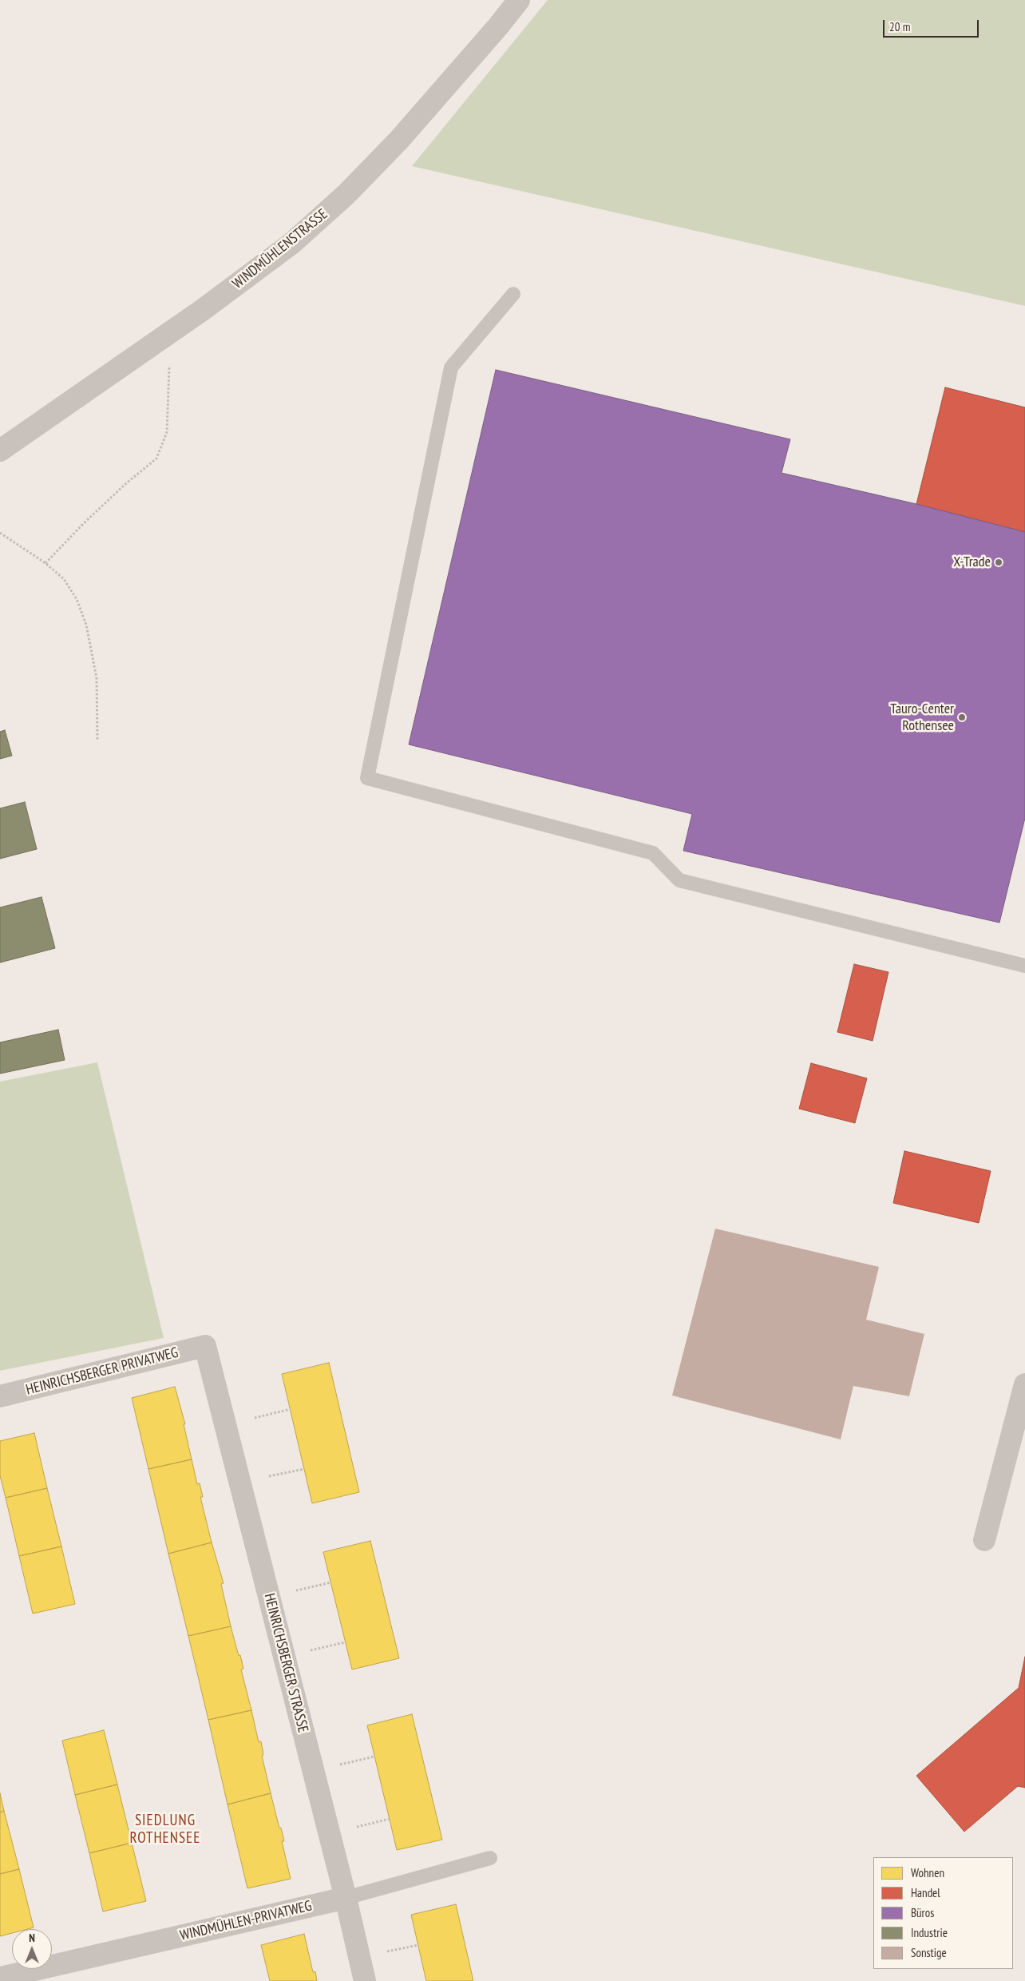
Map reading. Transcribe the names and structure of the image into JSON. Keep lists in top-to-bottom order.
{
  "streets": {
    "street": [
      "WINDMÜHLENSTRASSE",
      "HEINRICHSBERGER PRIVATWEG",
      "HEINRICHSBERGER STRASSE",
      "WINDMÜHLEN-PRIVATWEG"
    ]
  },
  "crossings": [
    ["HEINRICHSBERGER PRIVATWEG", "HEINRICHSBERGER STRASSE"],
    ["HEINRICHSBERGER STRASSE", "WINDMÜHLEN-PRIVATWEG"]
  ],
  "districts": ["SIEDLUNG ROTHENSEE"],
  "places": ["X-Trade", "Tauro-Center Rothensee"],
  "legend": [
    "Wohnen",
    "Handel",
    "Büros",
    "Industrie",
    "Sonstige"
  ],
  "scale_bar": "20 m",
  "north": "top"
}
